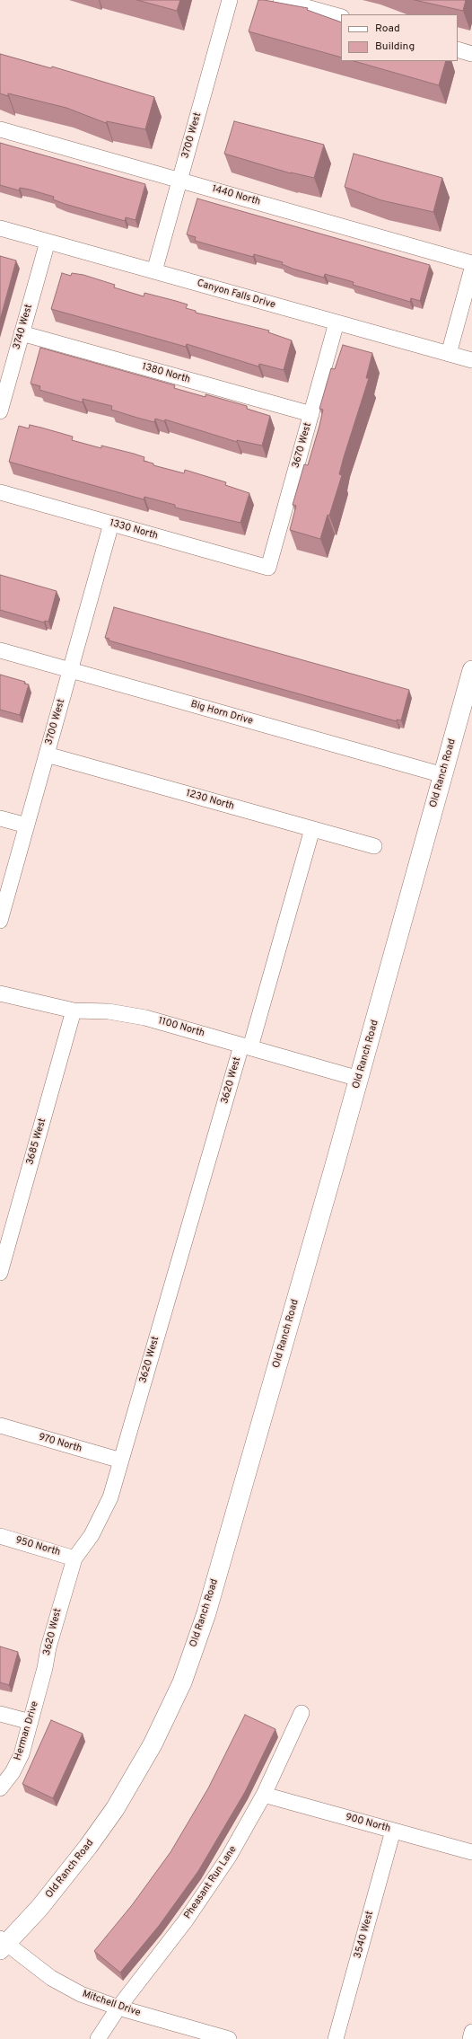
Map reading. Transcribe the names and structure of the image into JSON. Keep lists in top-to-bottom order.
{
  "streets": {
    "street": [
      "3700 West",
      "1440 North",
      "Canyon Falls Drive",
      "3740 West",
      "1380 North",
      "3670 West",
      "1330 North",
      "Big Horn Drive",
      "Old Ranch Road",
      "1230 North",
      "1100 North",
      "3620 West",
      "3685 West",
      "970 North",
      "950 North",
      "Herman Drive",
      "900 North",
      "Pheasant Run Lane",
      "3540 West",
      "Mitchell Drive"
    ]
  },
  "crossings": [
    ["3700 West", "1440 North"],
    ["3700 West", "Canyon Falls Drive"],
    ["3700 West", "1330 North"],
    ["3700 West", "Big Horn Drive"],
    ["3700 West", "1230 North"],
    ["Canyon Falls Drive", "3740 West"],
    ["Canyon Falls Drive", "3670 West"],
    ["3740 West", "1380 North"],
    ["1380 North", "3670 West"],
    ["3670 West", "1330 North"],
    ["Big Horn Drive", "Old Ranch Road"],
    ["Old Ranch Road", "1100 North"],
    ["Old Ranch Road", "Mitchell Drive"],
    ["1230 North", "3620 West"],
    ["1100 North", "3620 West"],
    ["1100 North", "3685 West"],
    ["3620 West", "970 North"],
    ["3620 West", "950 North"],
    ["3620 West", "Herman Drive"],
    ["900 North", "Pheasant Run Lane"],
    ["900 North", "3540 West"],
    ["Pheasant Run Lane", "Mitchell Drive"]
  ],
  "legend": ["Road", "Building"]
}
